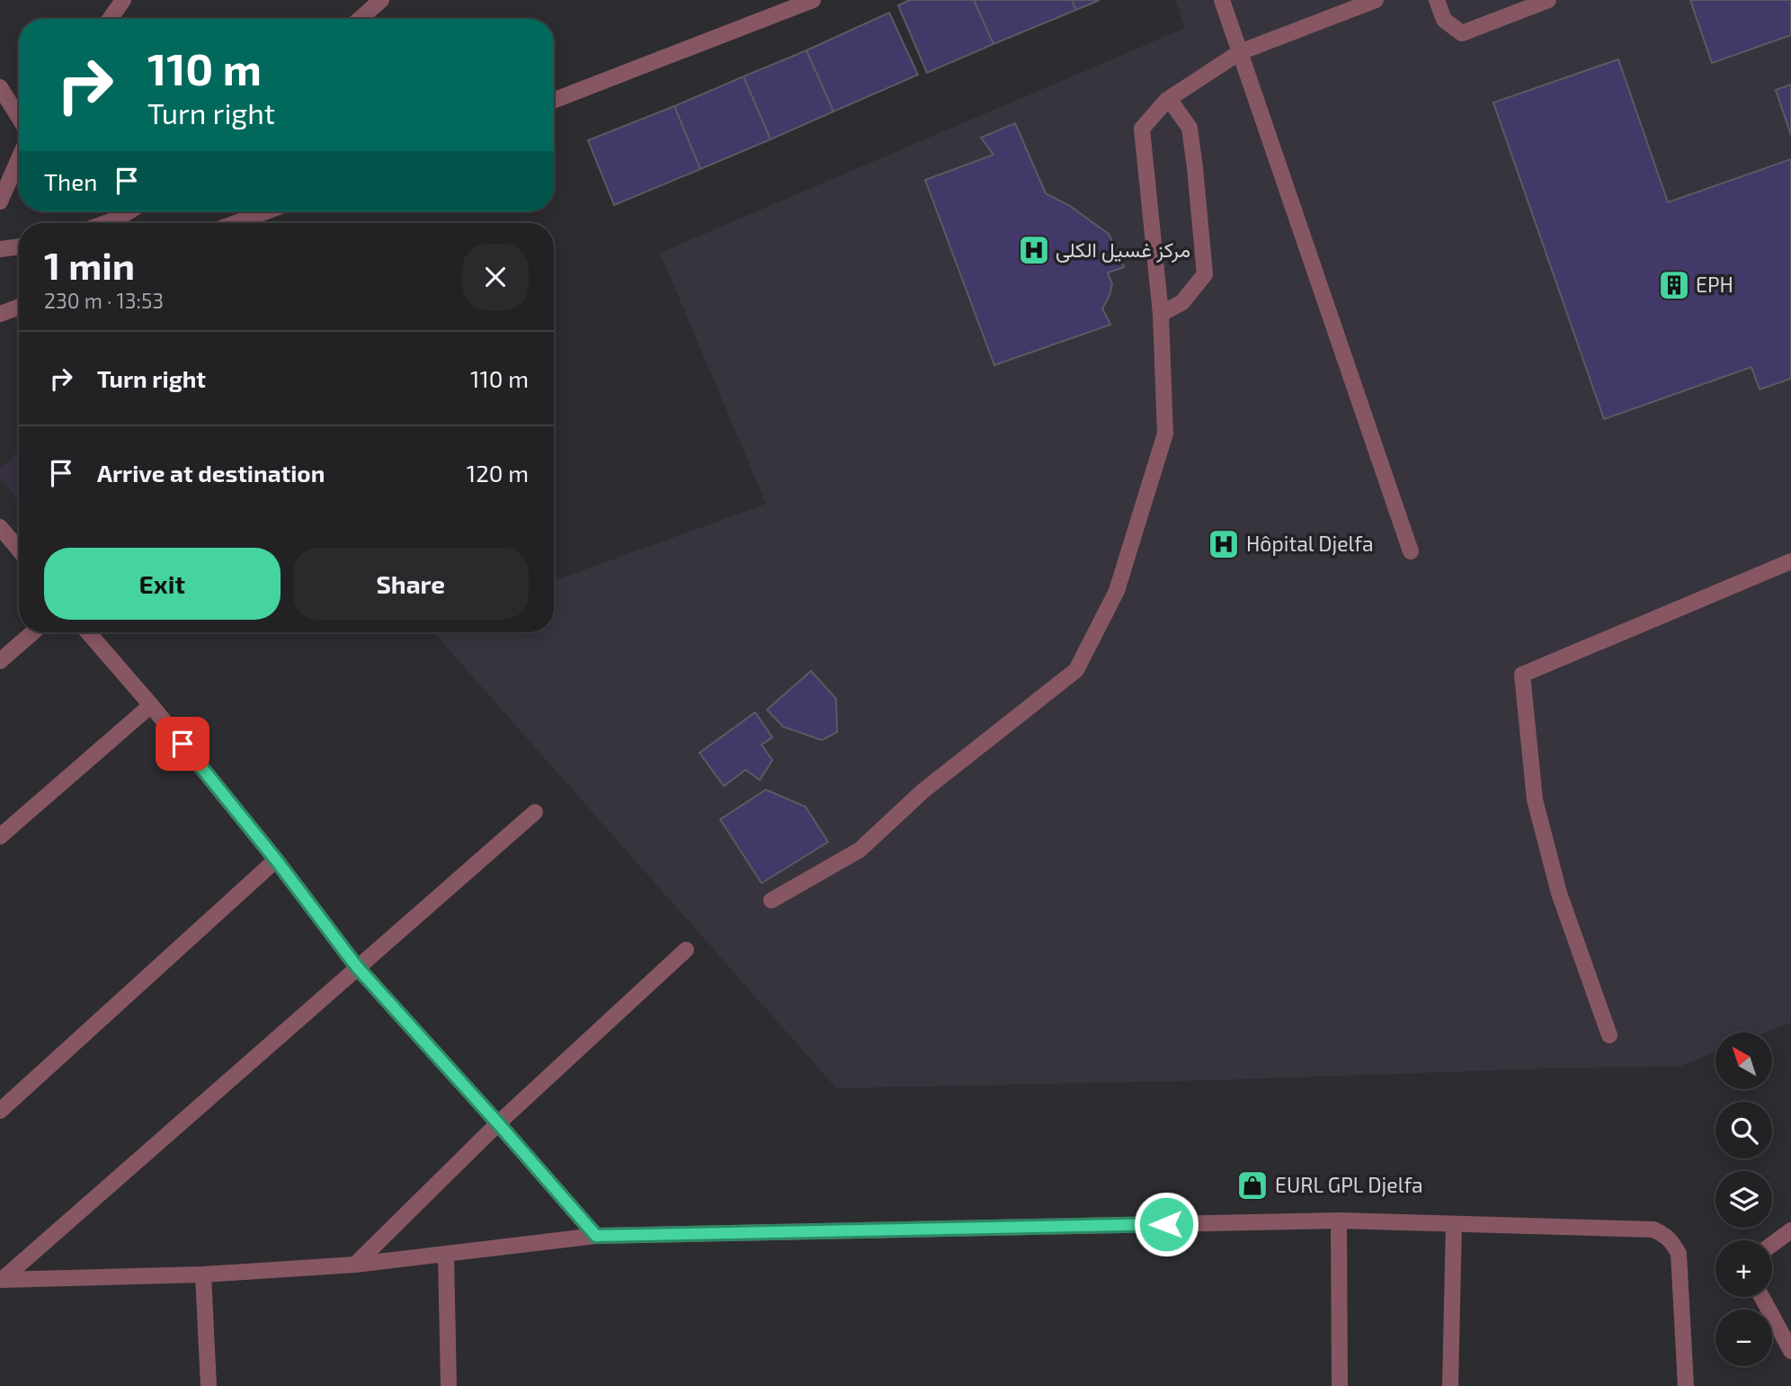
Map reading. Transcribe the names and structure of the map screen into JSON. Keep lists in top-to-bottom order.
{
  "places": {
    "hospital": ["مركز غسيل الكلى", "Hôpital Djelfa"],
    "building": ["EPH"],
    "shop": ["EURL GPL Djelfa"]
  },
  "north": "top left",
  "page": {
    "turn": ["110 m", "Turn right"],
    "then": "Then",
    "heading": ["1 min", "230 m · 13:53"],
    "list": [
      {
        "name": "Turn right",
        "value": "110 m"
      },
      {
        "name": "Arrive at destination",
        "value": "120 m"
      }
    ],
    "buttons": ["Exit", "Share"],
    "map_buttons": ["+", "−"]
  }
}
